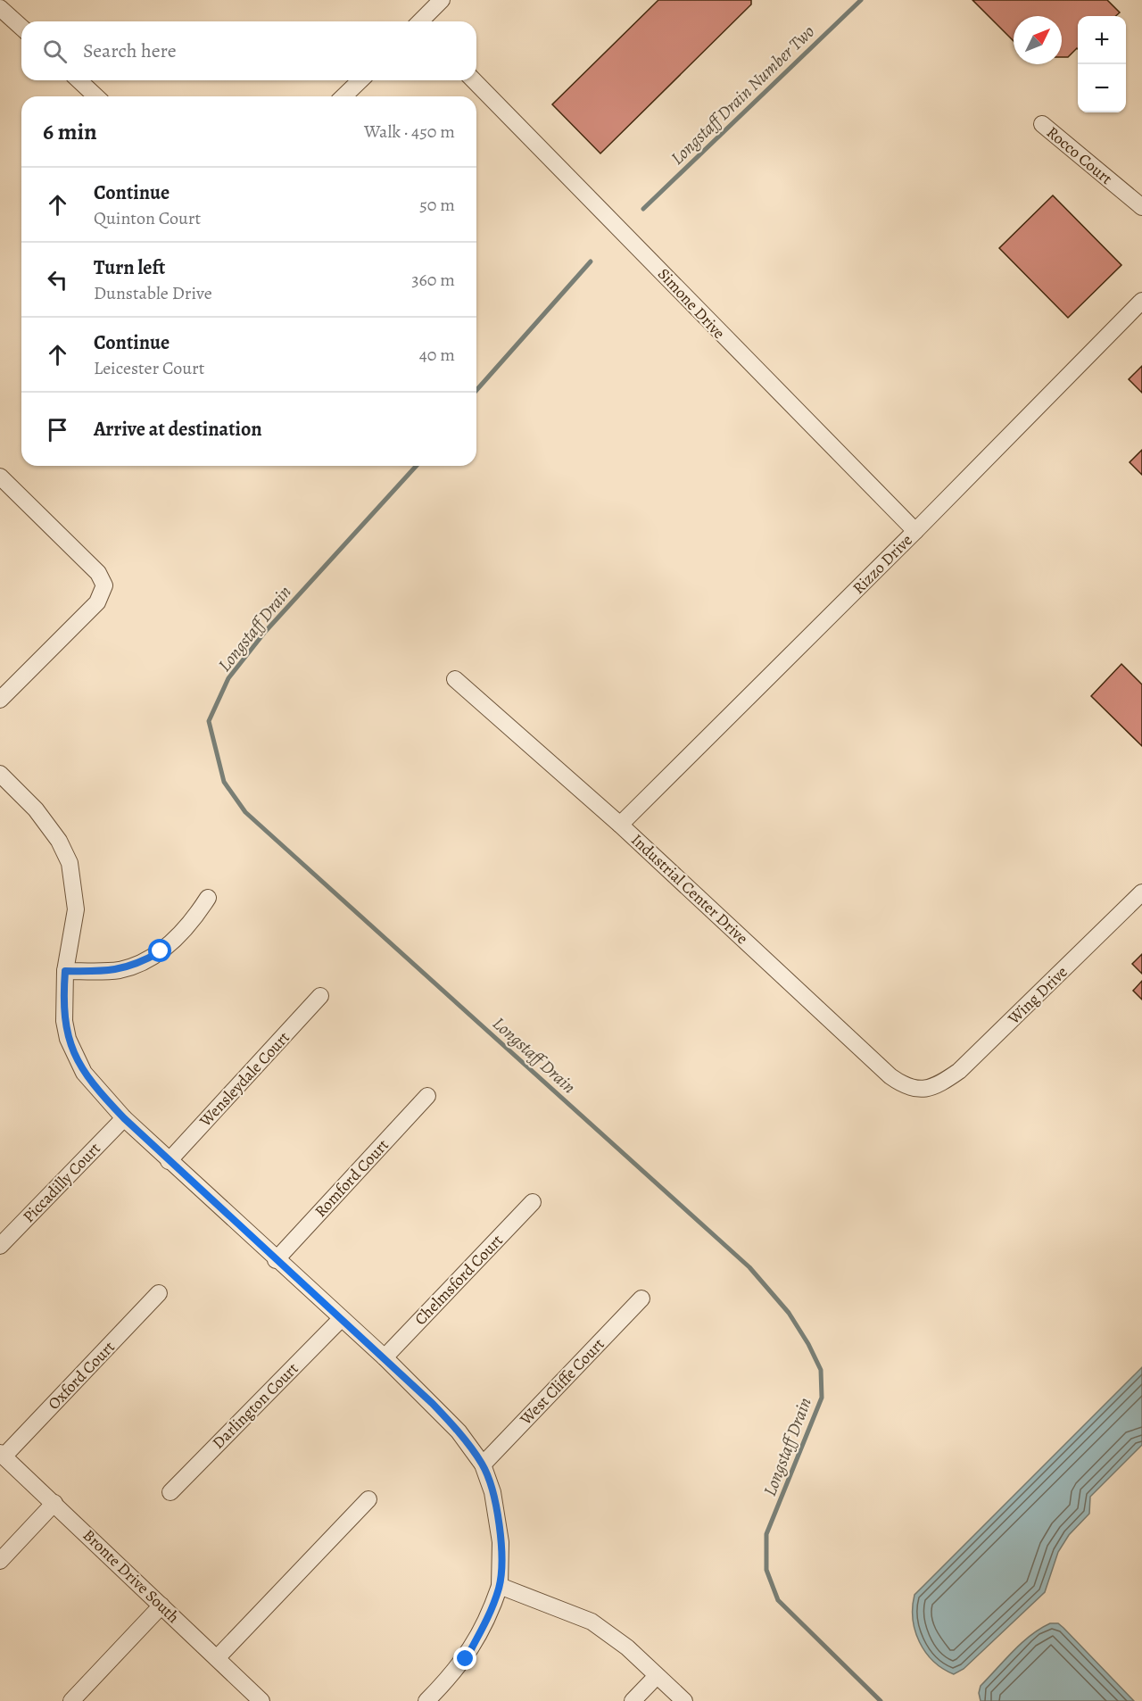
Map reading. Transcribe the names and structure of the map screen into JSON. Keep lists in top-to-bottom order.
{
  "streets": {
    "street": [
      "Rocco Court",
      "Simone Drive",
      "Rizzo Drive",
      "Industrial Center Drive",
      "Wing Drive",
      "Wensleydale Court",
      "Romford Court",
      "Piccadilly Court",
      "Chelmsford Court",
      "Oxford Court",
      "West Cliffe Court",
      "Darlington Court",
      "Bronte Drive South"
    ]
  },
  "crossings": [
    ["Simone Drive", "Rizzo Drive"],
    ["Rizzo Drive", "Industrial Center Drive"],
    ["Industrial Center Drive", "Wing Drive"],
    ["Oxford Court", "Bronte Drive South"]
  ],
  "water": ["Longstaff Drain Number Two", "Longstaff Drain"],
  "north": "top right",
  "page": {
    "map_buttons": ["+", "−"],
    "search": "Search here",
    "heading": ["6 min", "Walk · 450 m"],
    "list": [
      ["Continue", "Quinton Court", "50 m"],
      ["Turn left", "Dunstable Drive", "360 m"],
      ["Continue", "Leicester Court", "40 m"],
      "Arrive at destination"
    ]
  }
}
